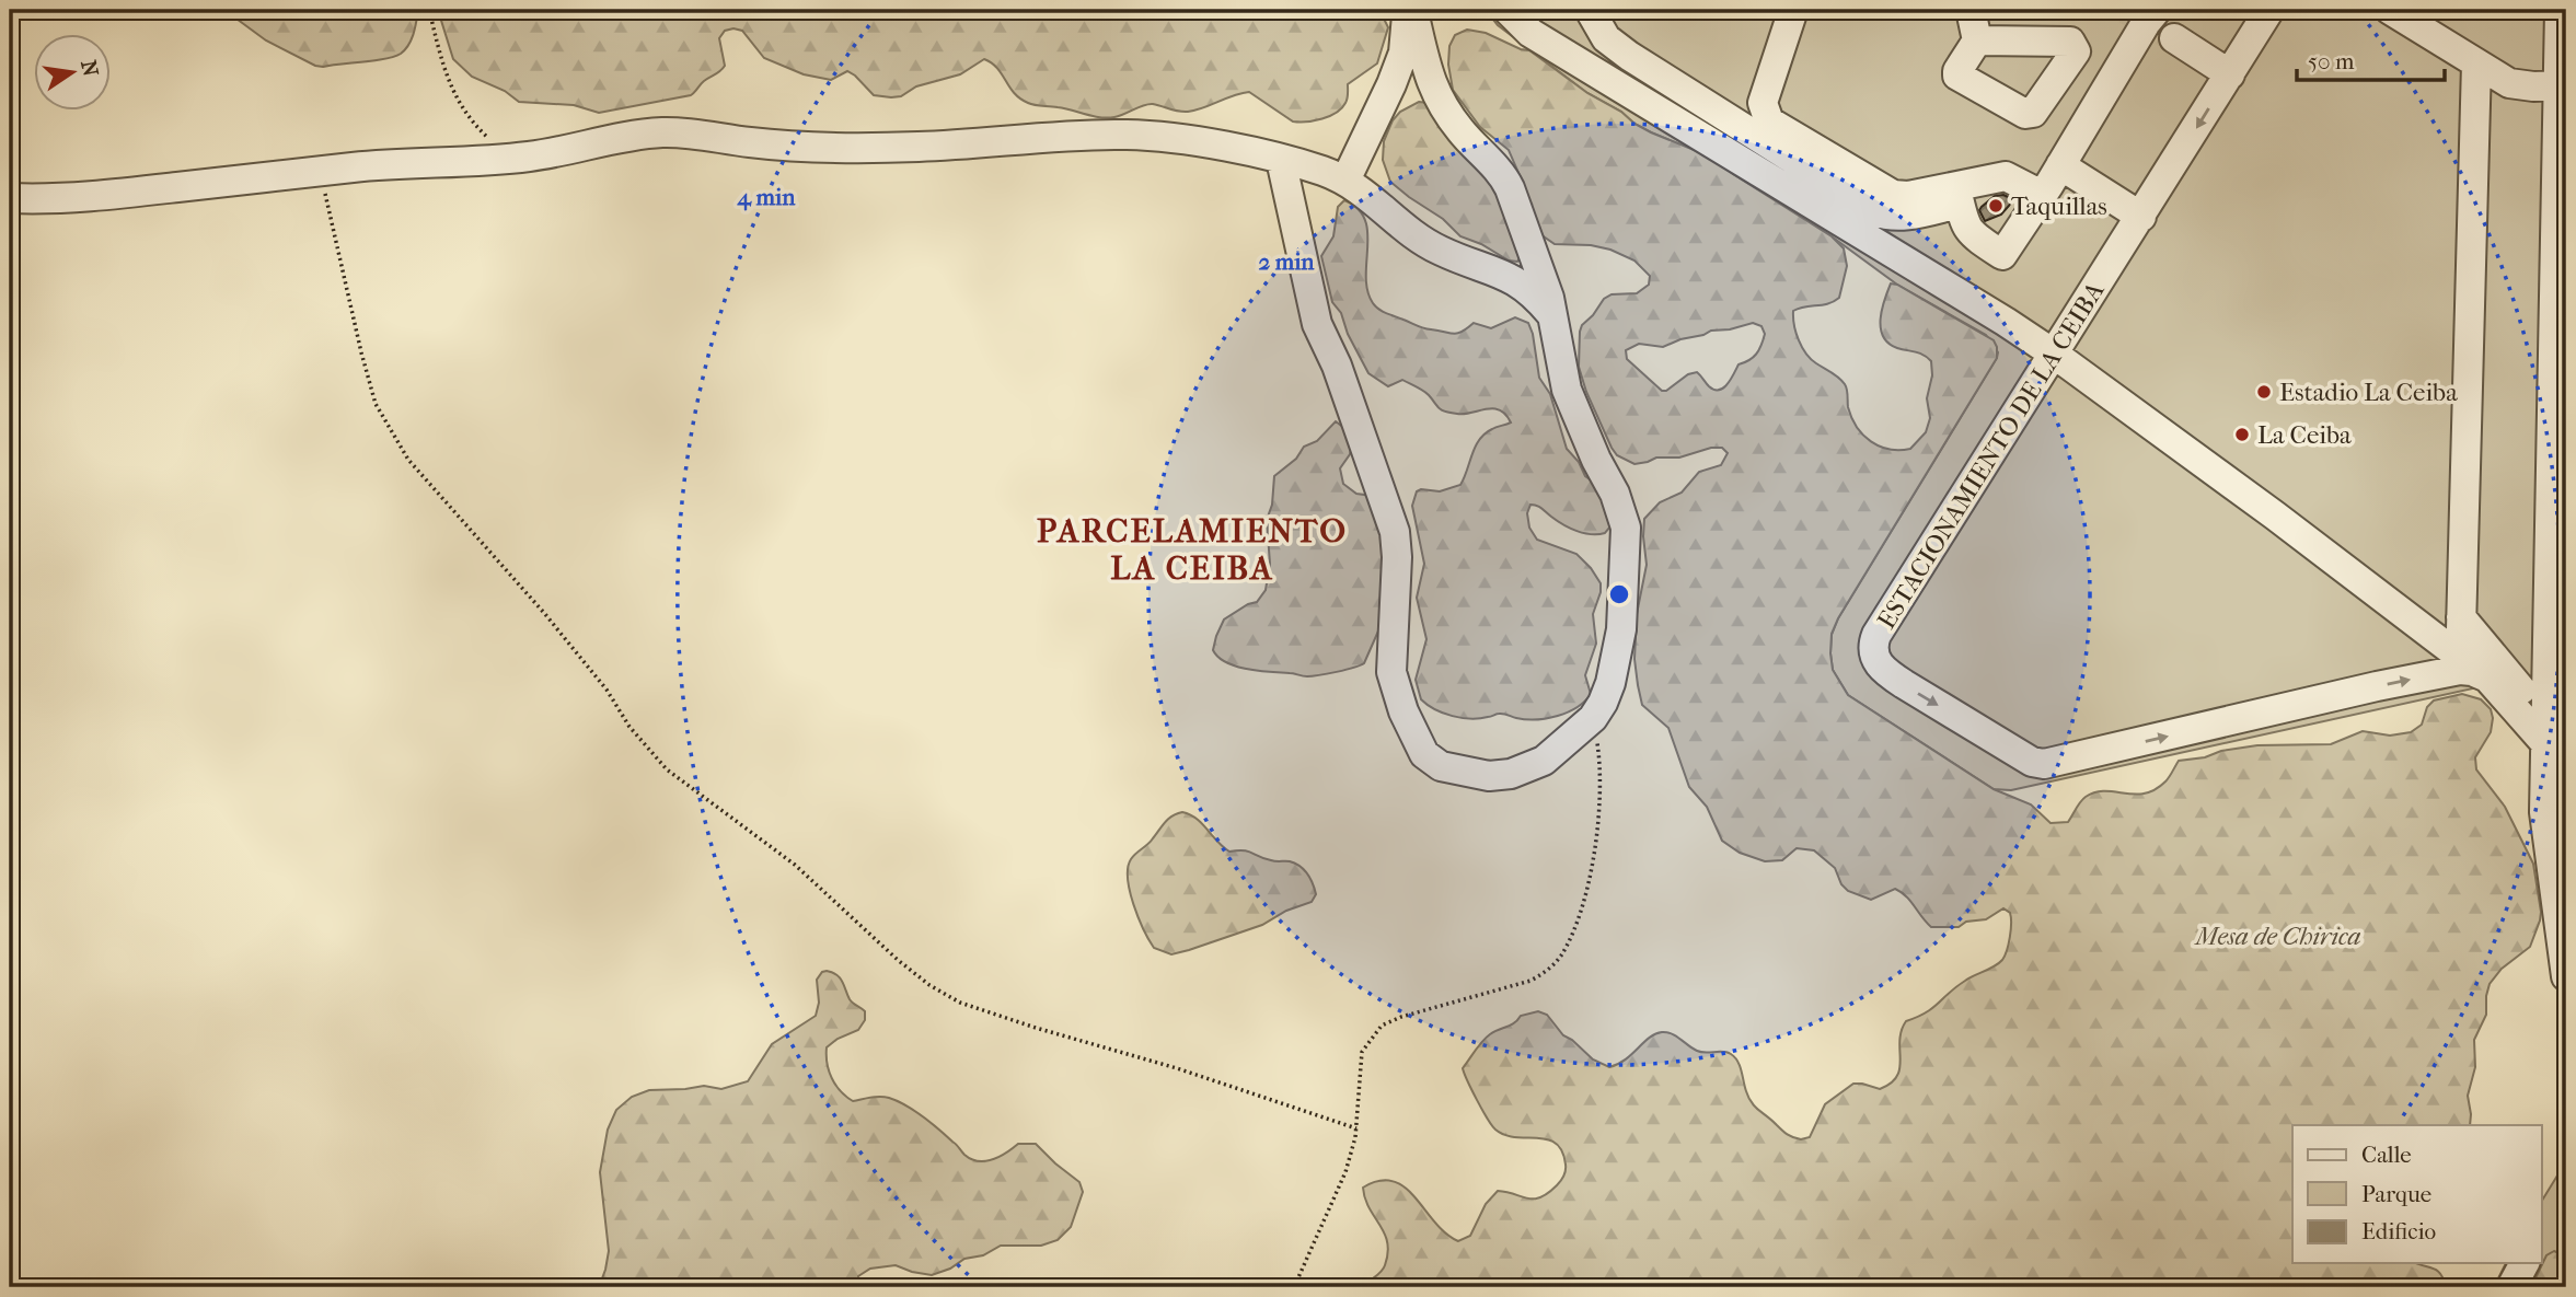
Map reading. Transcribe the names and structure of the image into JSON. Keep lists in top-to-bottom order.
{
  "streets": {
    "street": ["ESTACIONAMIENTO DE LA CEIBA"]
  },
  "districts": ["PARCELAMIENTO LA CEIBA"],
  "parks": ["Mesa de Chirica"],
  "places": ["Taquillas", "Estadio La Ceiba", "La Ceiba"],
  "legend": ["Calle", "Parque", "Edificio"],
  "scale_bar": "50 m",
  "north": "right",
  "rings": ["4 min", "2 min"]
}
